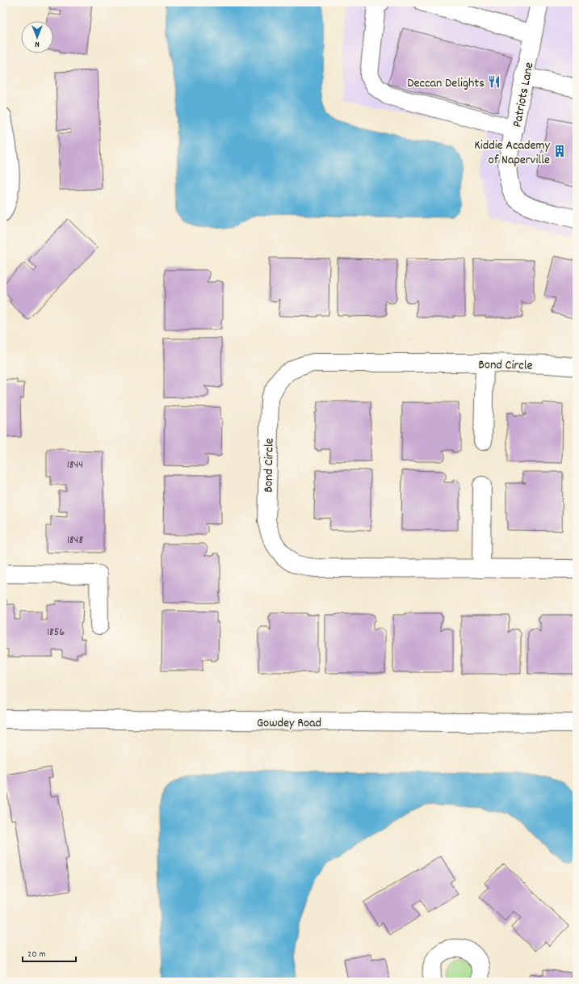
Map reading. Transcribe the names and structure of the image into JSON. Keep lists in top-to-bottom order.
{
  "streets": {
    "street": ["Patriots Lane", "Bond Circle", "Gowdey Road"]
  },
  "places": {
    "restaurant": ["Deccan Delights"],
    "building": ["Kiddie Academy of Naperville"]
  },
  "house_numbers": ["1844", "1848", "1856"],
  "scale_bar": "20 m",
  "north": "bottom"
}
